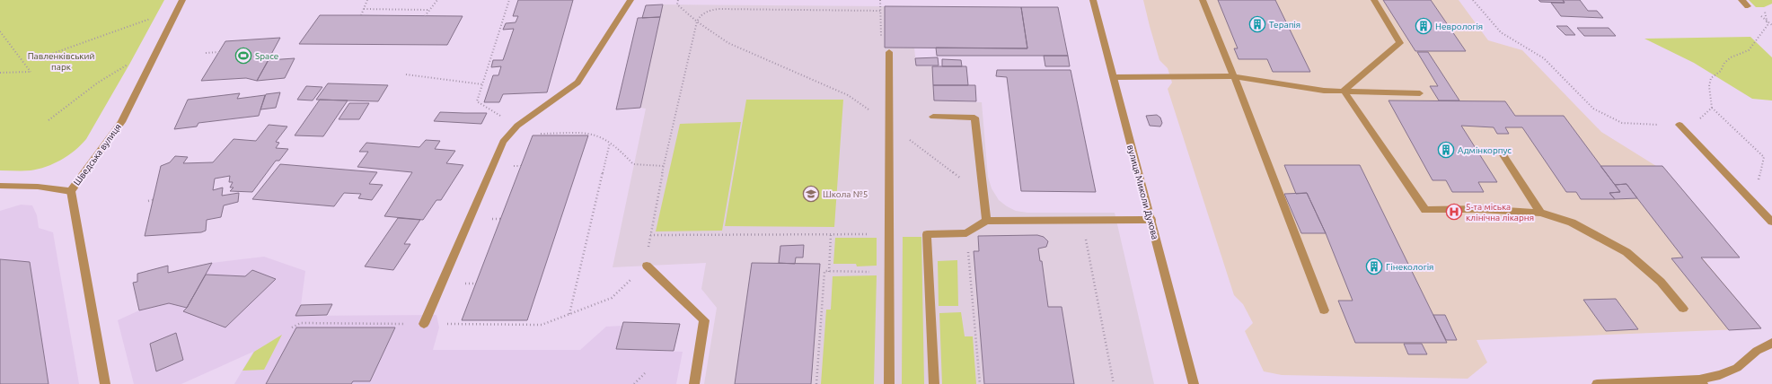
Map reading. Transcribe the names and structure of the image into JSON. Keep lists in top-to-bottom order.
{
  "streets": {
    "street": ["Шведська вулиця", "вулиця Миколи Духова"]
  },
  "parks": ["Павленківський парк"],
  "places": {
    "building": [
      "Терапія",
      "Неврологія",
      "Адмінкорпус",
      "Гінекологія"
    ],
    "sports": ["Space"],
    "school or university": ["Школа №5"],
    "hospital": ["5-та міська клінічна лікарня"]
  }
}
